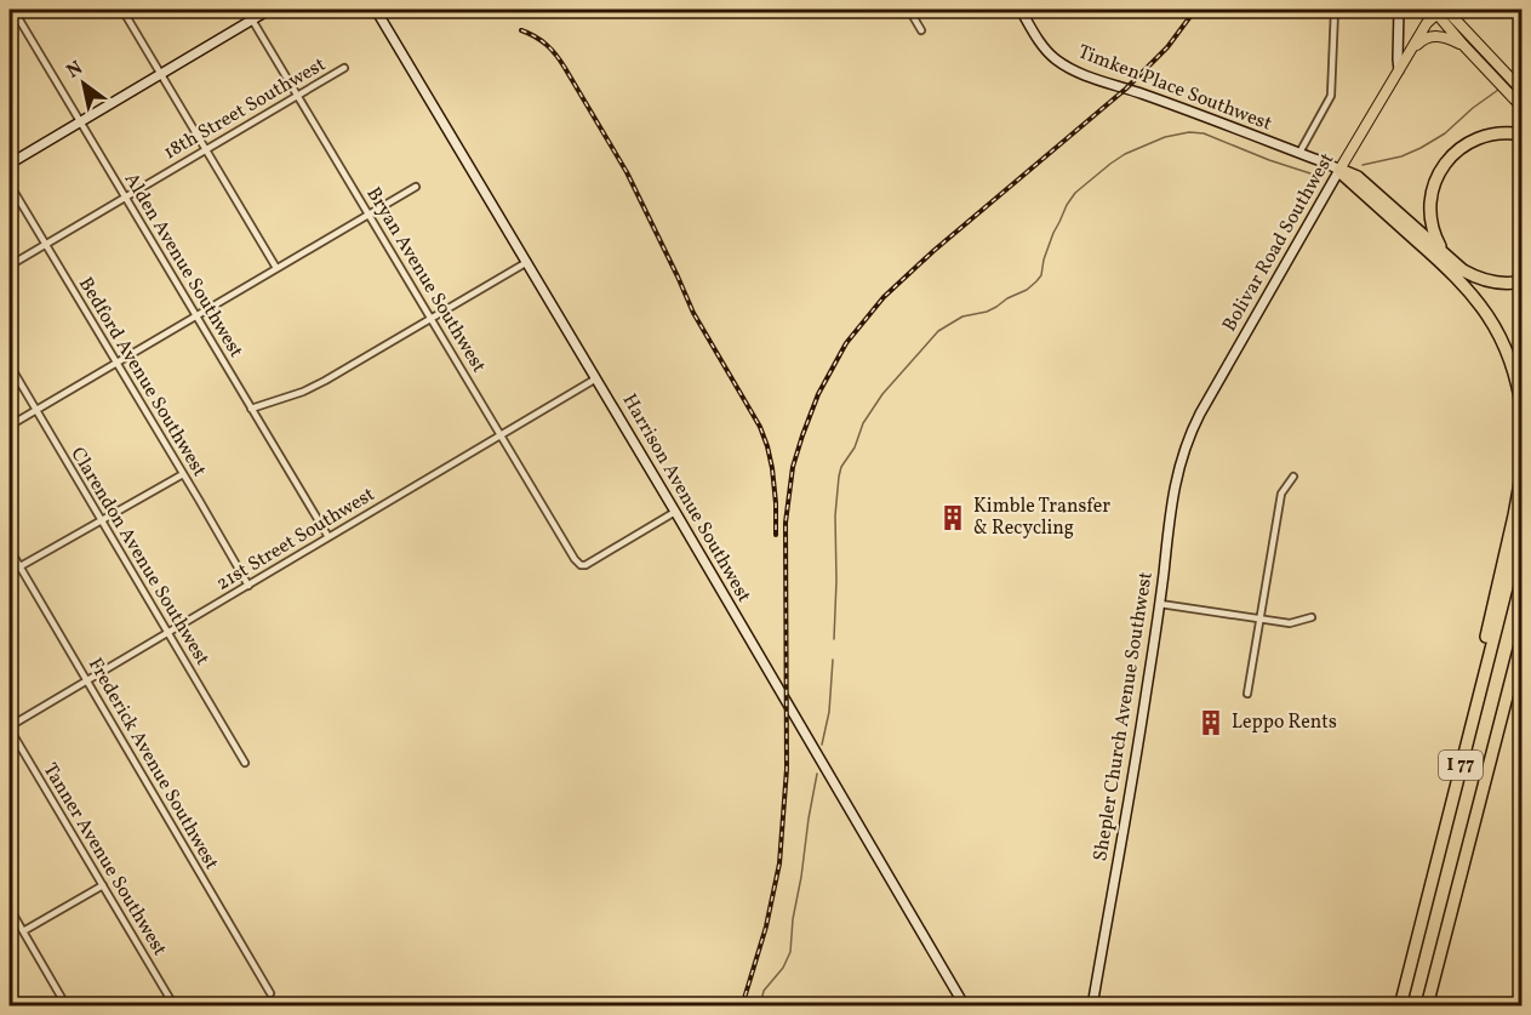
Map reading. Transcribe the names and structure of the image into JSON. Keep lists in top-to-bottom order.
{
  "streets": {
    "highway": ["I 77"],
    "main road": ["Bolivar Road Southwest"],
    "street": [
      "Timken Place Southwest",
      "18th Street Southwest",
      "Alden Avenue Southwest",
      "Bryan Avenue Southwest",
      "Bedford Avenue Southwest",
      "Harrison Avenue Southwest",
      "21st Street Southwest",
      "Clarendon Avenue Southwest",
      "Shepler Church Avenue Southwest",
      "Frederick Avenue Southwest",
      "Tanner Avenue Southwest"
    ]
  },
  "crossings": [
    ["Timken Place Southwest", "Bolivar Road Southwest"],
    ["18th Street Southwest", "Alden Avenue Southwest"],
    ["18th Street Southwest", "Bryan Avenue Southwest"],
    ["18th Street Southwest", "Bedford Avenue Southwest"],
    ["Bolivar Road Southwest", "Shepler Church Avenue Southwest"],
    ["Alden Avenue Southwest", "21st Street Southwest"],
    ["Bryan Avenue Southwest", "Harrison Avenue Southwest"],
    ["Bryan Avenue Southwest", "21st Street Southwest"],
    ["Bedford Avenue Southwest", "21st Street Southwest"],
    ["Harrison Avenue Southwest", "21st Street Southwest"],
    ["21st Street Southwest", "Clarendon Avenue Southwest"],
    ["21st Street Southwest", "Frederick Avenue Southwest"],
    ["21st Street Southwest", "Tanner Avenue Southwest"]
  ],
  "places": {
    "building": ["Kimble Transfer & Recycling", "Leppo Rents"]
  },
  "north": "top left"
}
